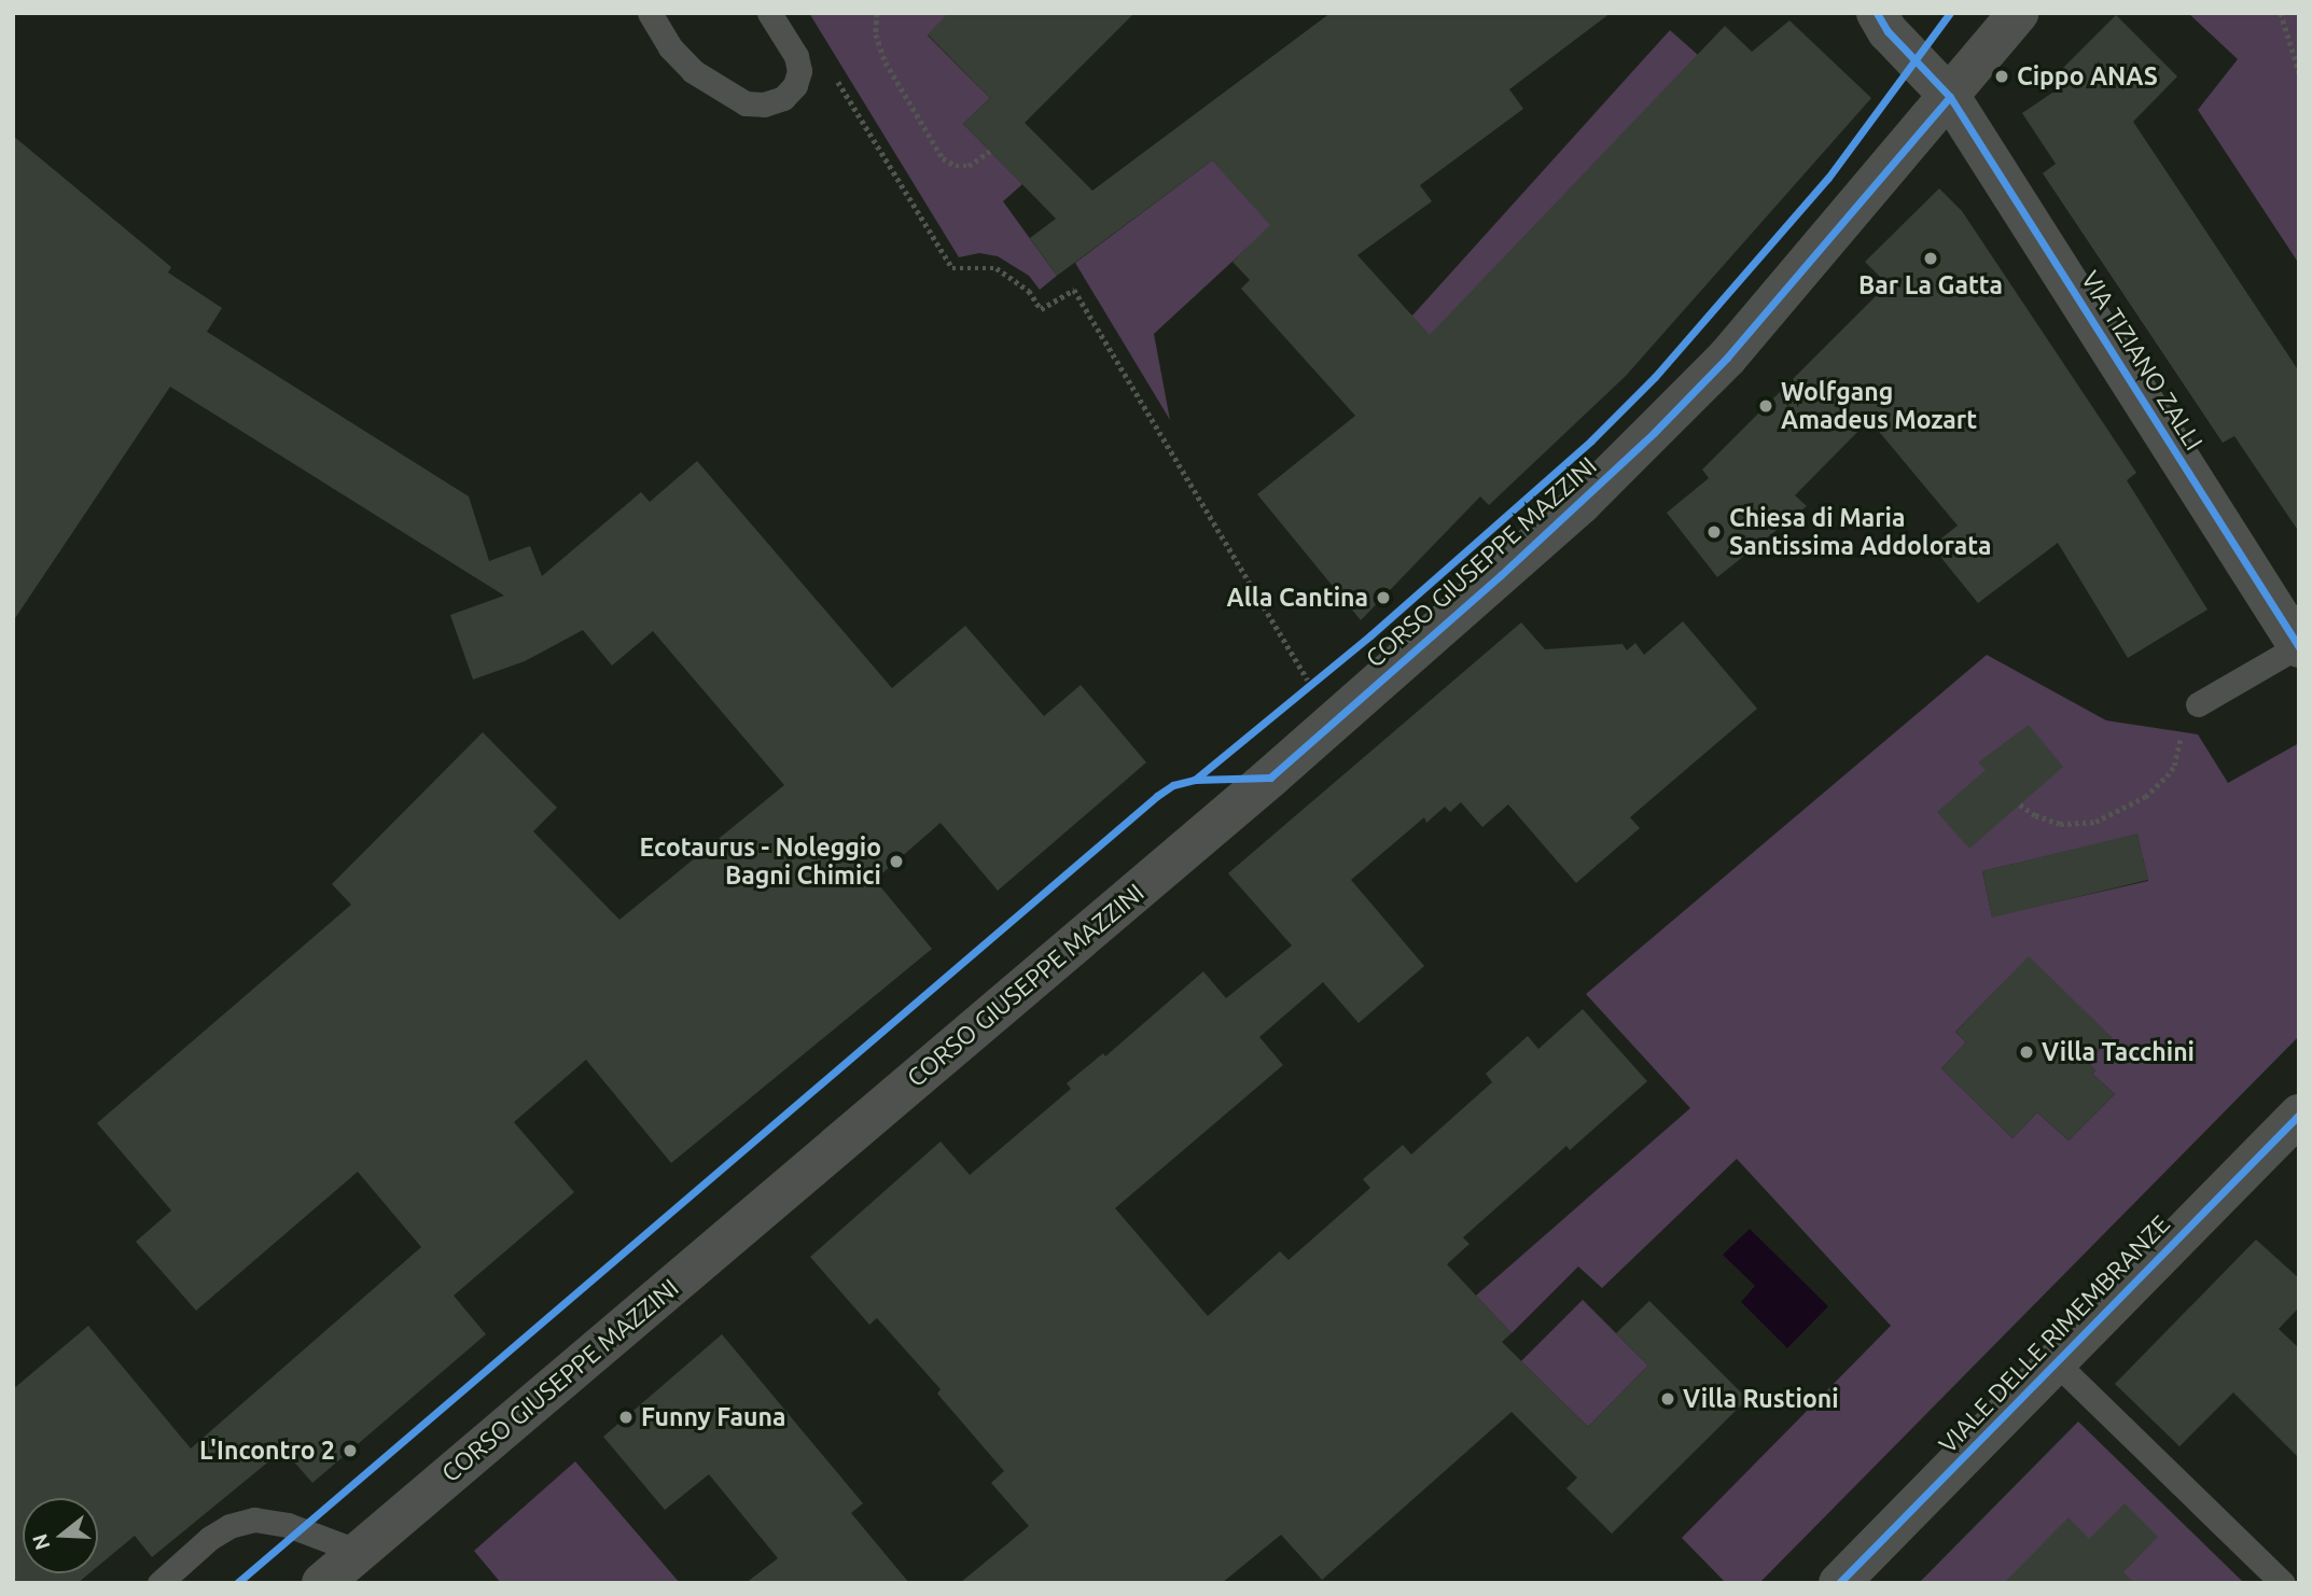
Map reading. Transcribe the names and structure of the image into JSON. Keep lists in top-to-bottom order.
{
  "streets": {
    "street": ["VIA TIZIANO ZALLI", "CORSO GIUSEPPE MAZZINI", "VIALE DELLE RIMEMBRANZE"]
  },
  "crossings": [
    ["VIA TIZIANO ZALLI", "CORSO GIUSEPPE MAZZINI"]
  ],
  "places": [
    "Cippo ANAS",
    "Bar La Gatta",
    "Wolfgang Amadeus Mozart",
    "Chiesa di Maria Santissima Addolorata",
    "Alla Cantina",
    "Ecotaurus - Noleggio Bagni Chimici",
    "Villa Tacchini",
    "Villa Rustioni",
    "Funny Fauna",
    "L'Incontro 2"
  ],
  "north": "left"
}
